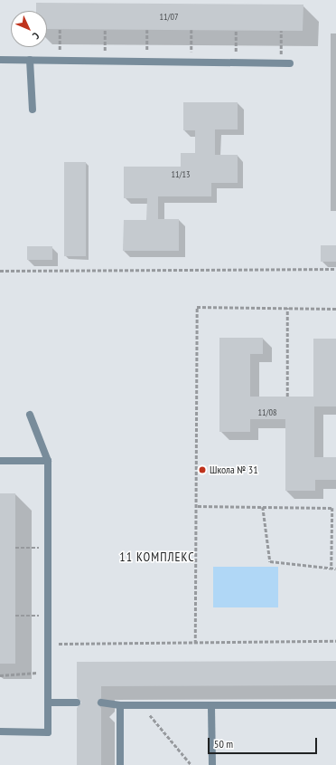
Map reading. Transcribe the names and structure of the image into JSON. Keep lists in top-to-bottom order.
{
  "districts": ["11 КОМПЛЕКС"],
  "places": ["Школа № 31"],
  "house_numbers": ["11/07", "11/13", "11/08"],
  "scale_bar": "50 m",
  "north": "bottom right"
}
